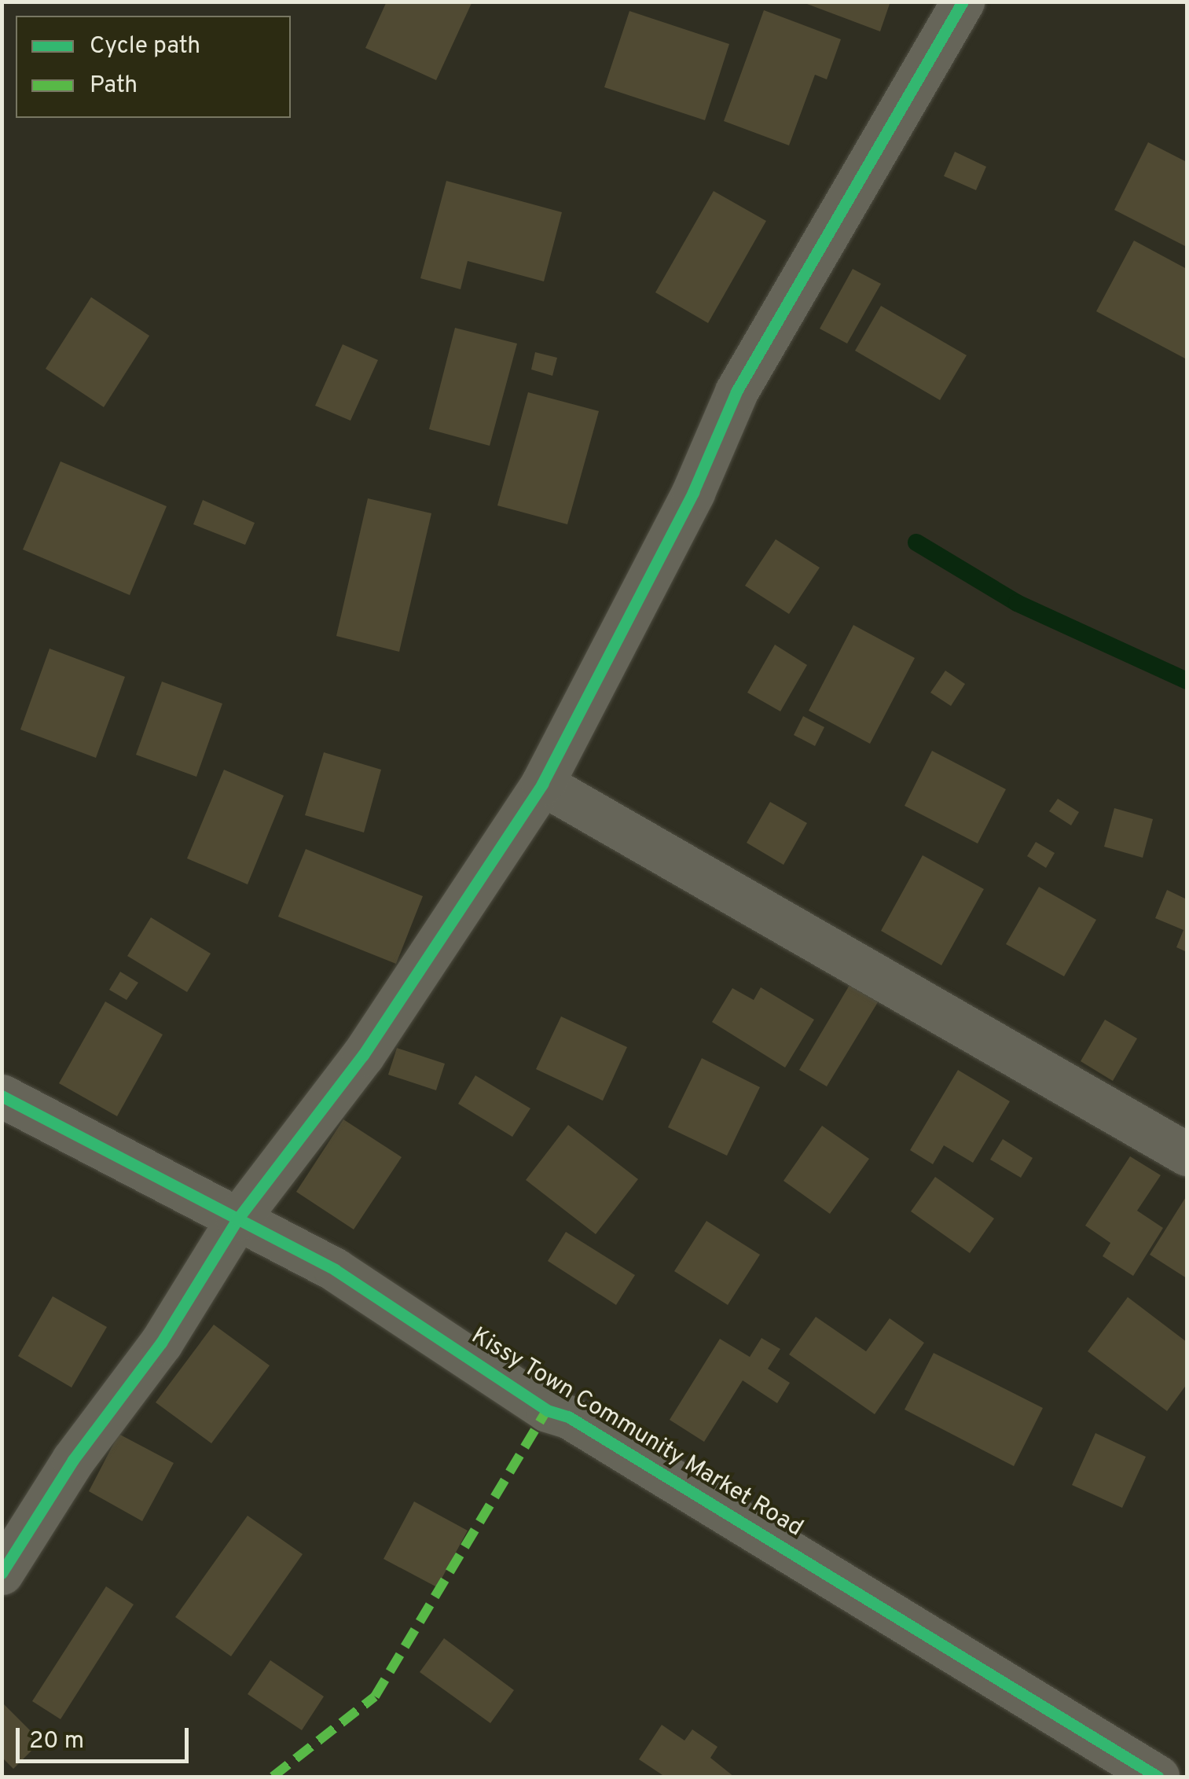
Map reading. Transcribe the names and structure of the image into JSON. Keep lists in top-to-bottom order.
{
  "streets": {
    "street": ["Kissy Town Community Market Road"]
  },
  "legend": ["Cycle path", "Path"],
  "scale_bar": "20 m"
}
